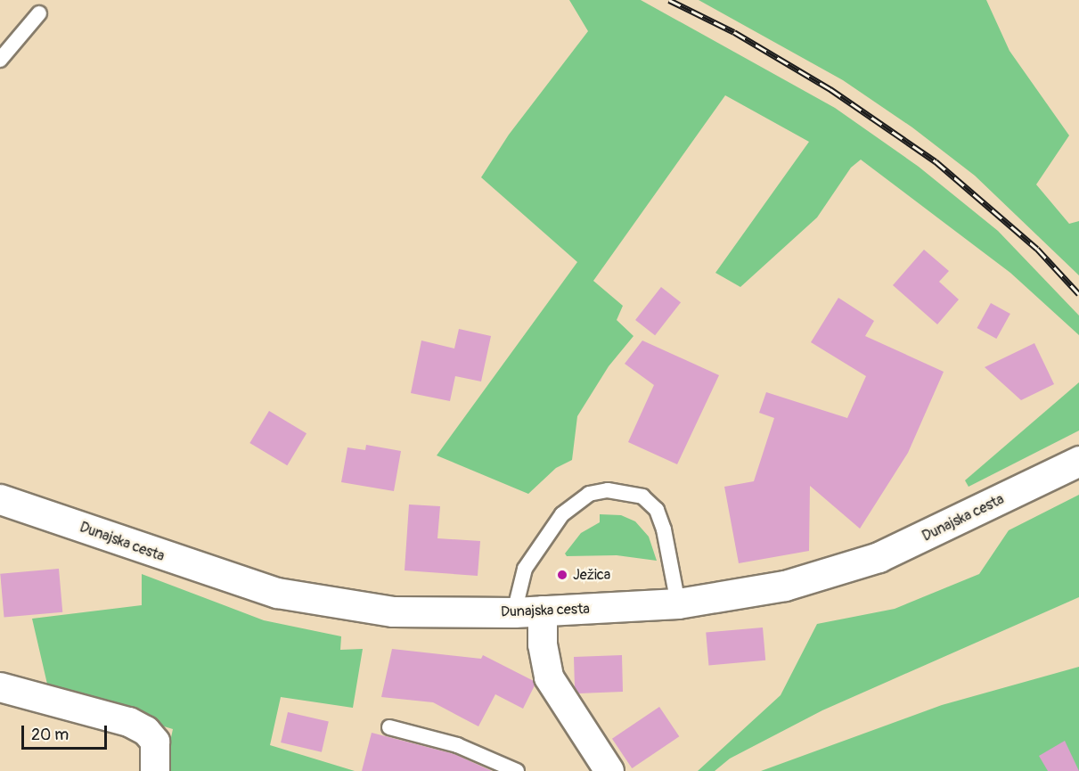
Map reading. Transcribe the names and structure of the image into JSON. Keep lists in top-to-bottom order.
{
  "streets": {
    "main road": ["Dunajska cesta"]
  },
  "places": ["Ježica"],
  "scale_bar": "20 m"
}
